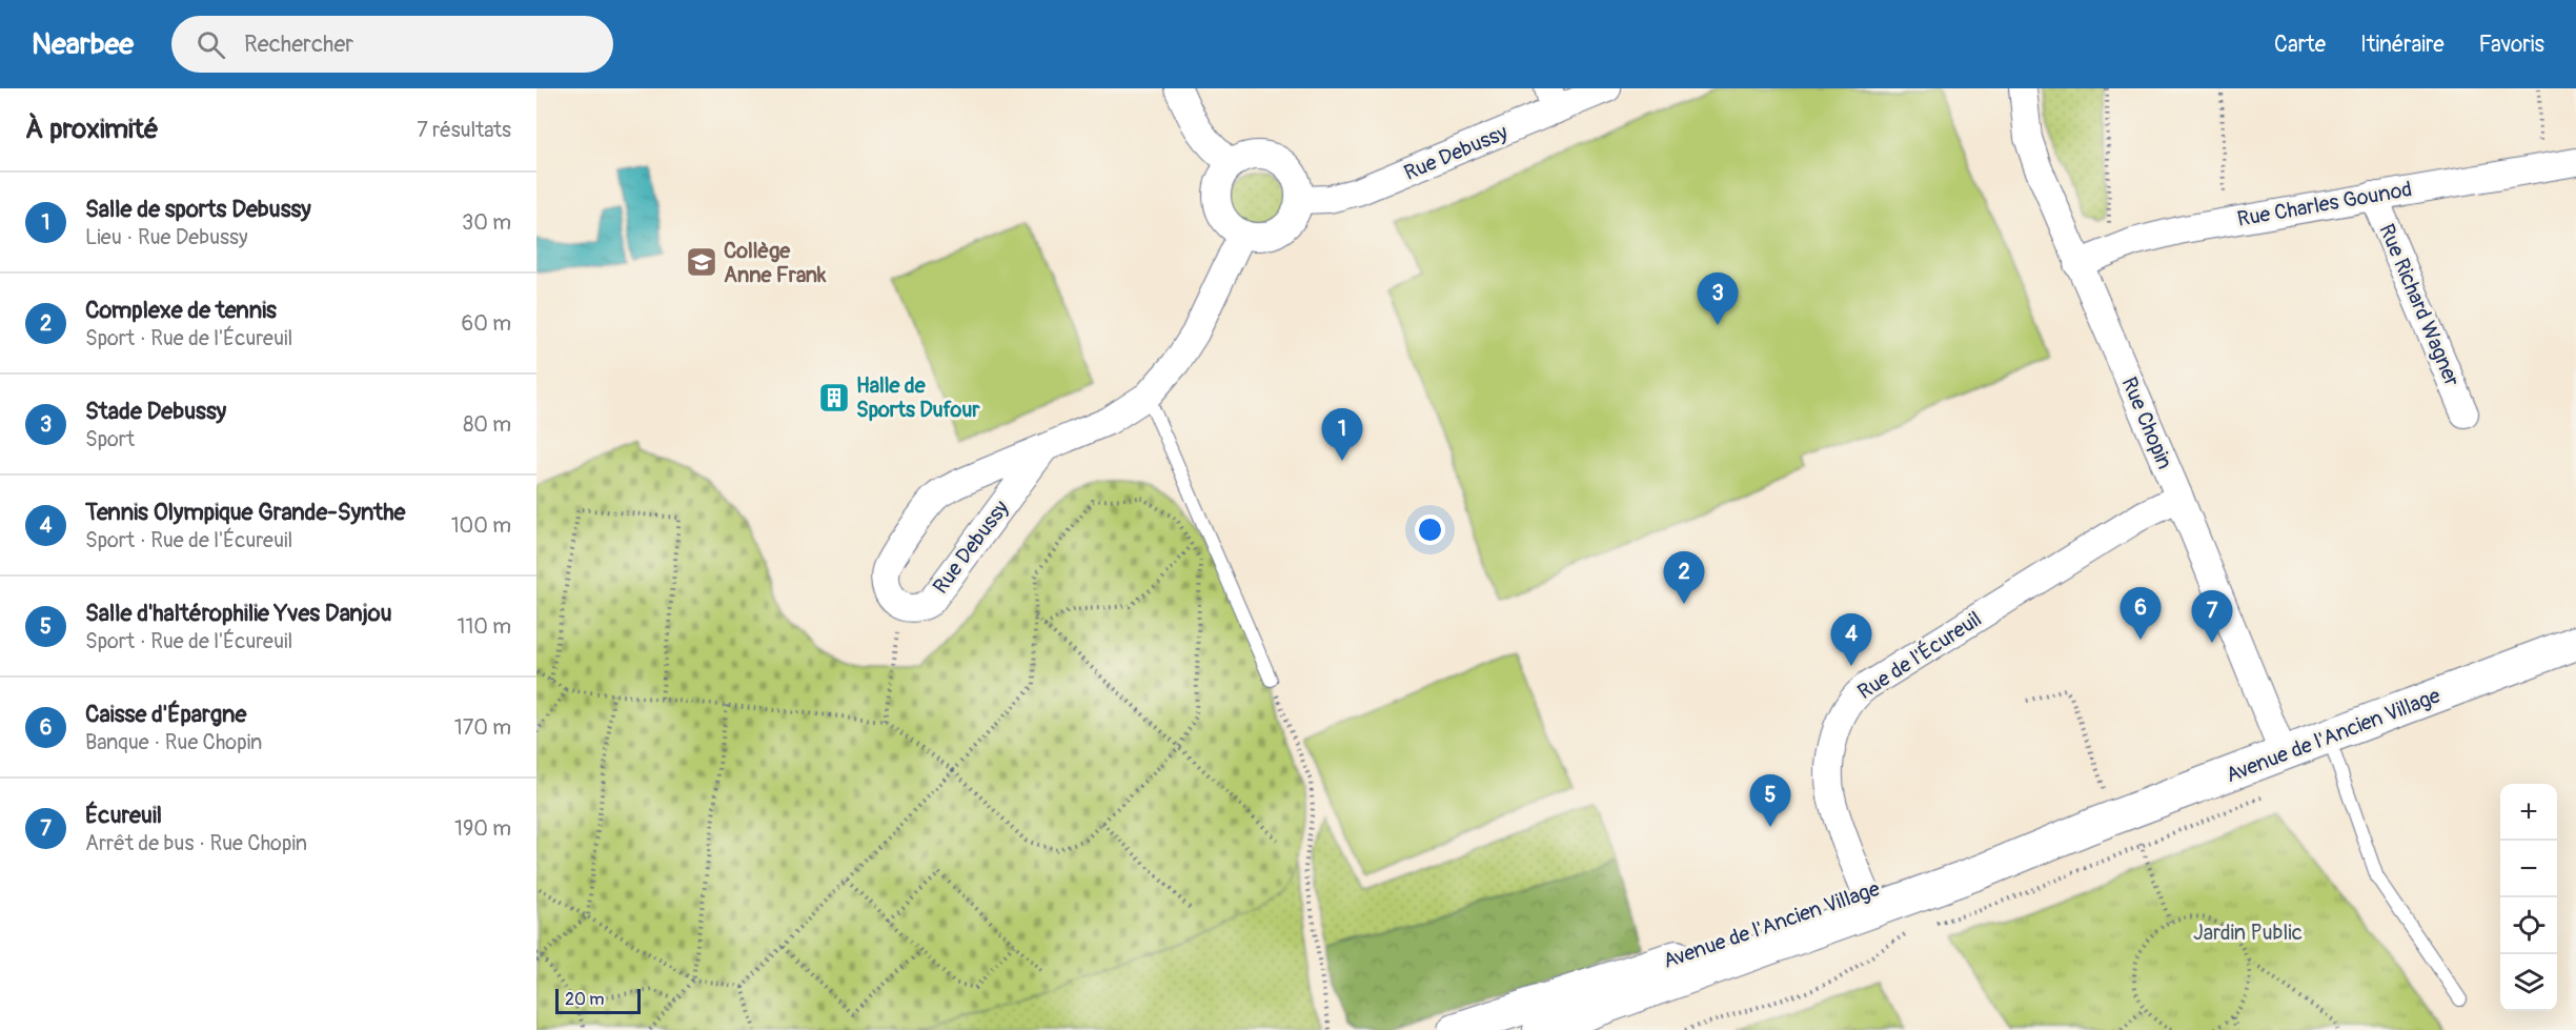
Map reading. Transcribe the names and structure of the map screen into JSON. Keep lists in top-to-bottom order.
{
  "streets": {
    "street": [
      "Rue Debussy",
      "Rue Charles Gounod",
      "Rue Richard Wagner",
      "Rue Chopin",
      "Rue de l'Écureuil",
      "Avenue de l'Ancien Village"
    ]
  },
  "crossings": [
    ["Rue Charles Gounod", "Rue Richard Wagner"],
    ["Rue Charles Gounod", "Rue Chopin"],
    ["Rue Chopin", "Rue de l'Écureuil"],
    ["Rue Chopin", "Avenue de l'Ancien Village"],
    ["Rue de l'Écureuil", "Avenue de l'Ancien Village"]
  ],
  "parks": ["Jardin Public"],
  "places": {
    "school or university": ["Collège Anne Frank"],
    "building": ["Halle de Sports Dufour"]
  },
  "scale_bar": "20 m",
  "page": {
    "header": "Nearbee",
    "search": "Rechercher",
    "nav": ["Carte", "Itinéraire", "Favoris"],
    "heading": ["À proximité", "7 résultats"],
    "list": [
      {
        "mark": "1",
        "name": "Salle de sports Debussy",
        "note": "Lieu · Rue Debussy",
        "value": "30 m"
      },
      {
        "mark": "2",
        "name": "Complexe de tennis",
        "note": "Sport · Rue de l'Écureuil",
        "value": "60 m"
      },
      {
        "mark": "3",
        "name": "Stade Debussy",
        "note": "Sport",
        "value": "80 m"
      },
      {
        "mark": "4",
        "name": "Tennis Olympique Grande-Synthe",
        "note": "Sport · Rue de l'Écureuil",
        "value": "100 m"
      },
      {
        "mark": "5",
        "name": "Salle d'haltérophilie Yves Danjou",
        "note": "Sport · Rue de l'Écureuil",
        "value": "110 m"
      },
      {
        "mark": "6",
        "name": "Caisse d'Épargne",
        "note": "Banque · Rue Chopin",
        "value": "170 m"
      },
      {
        "mark": "7",
        "name": "Écureuil",
        "note": "Arrêt de bus · Rue Chopin",
        "value": "190 m"
      }
    ],
    "pins": [
      "3",
      "1",
      "2",
      "6",
      "7",
      "4",
      "5"
    ],
    "map_buttons": ["+", "−"],
    "scale": "20 m"
  }
}
